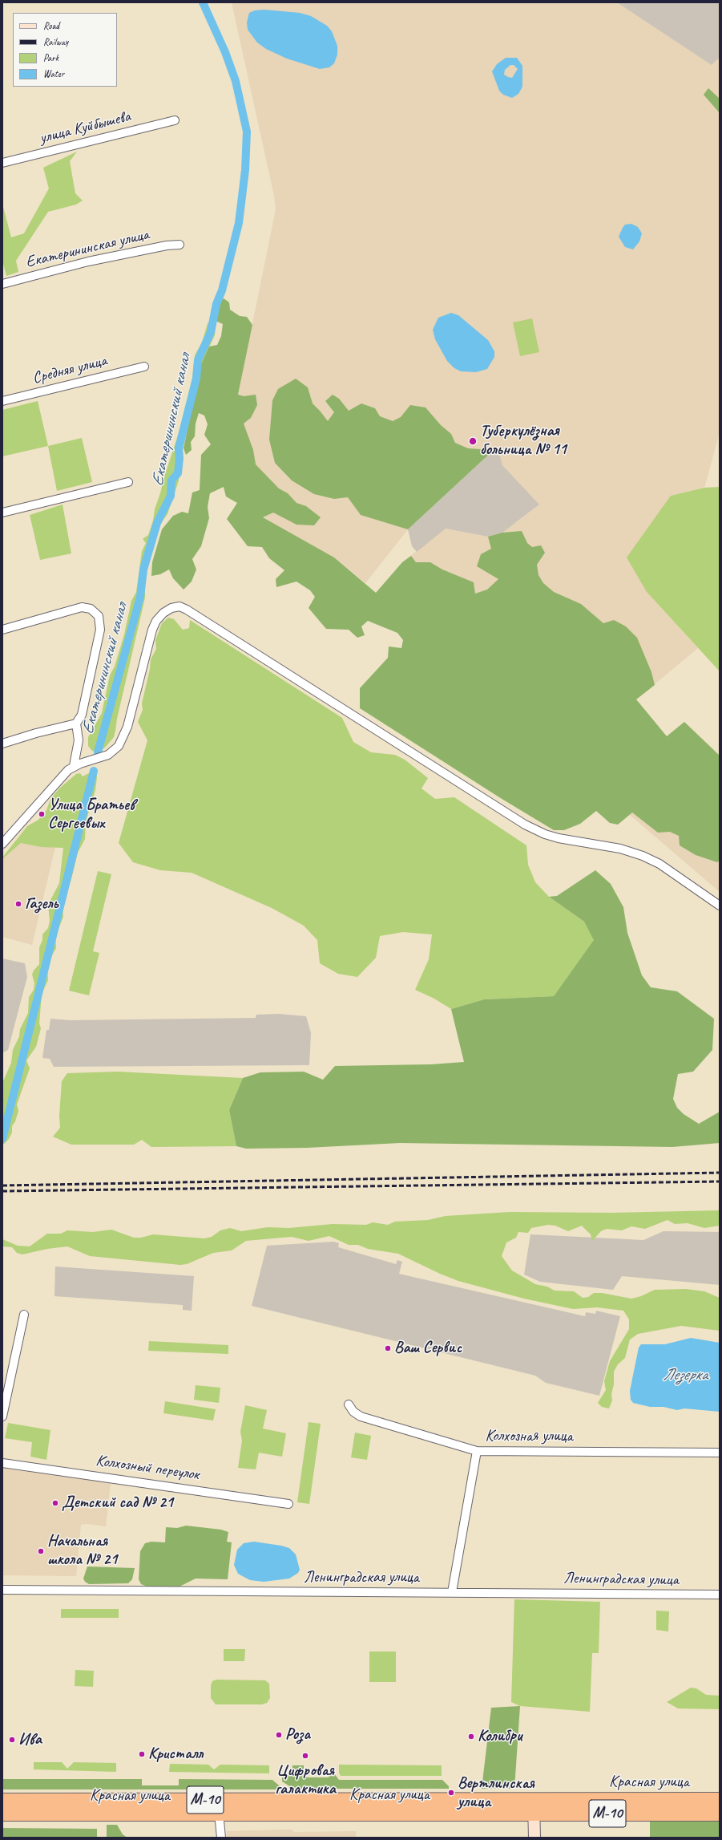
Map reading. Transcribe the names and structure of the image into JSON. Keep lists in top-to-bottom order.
{
  "streets": {
    "highway": ["Красная улица", "М-10"],
    "street": [
      "улица Куйбышева",
      "Екатерининская улица",
      "Средняя улица",
      "Колхозная улица",
      "Колхозный переулок",
      "Ленинградская улица"
    ]
  },
  "water": ["Екатерининский канал", "Лезерка"],
  "places": [
    "Туберкулёзная больница № 11",
    "Улица Братьев Сергеевых",
    "Газель",
    "Ваш Сервис",
    "Детский сад № 21",
    "Начальная школа № 21",
    "Роза",
    "Колибри",
    "Ива",
    "Кристалл",
    "Цифровая галактика",
    "Вертлинская улица"
  ],
  "legend": [
    "Road",
    "Railway",
    "Park",
    "Water"
  ]
}
